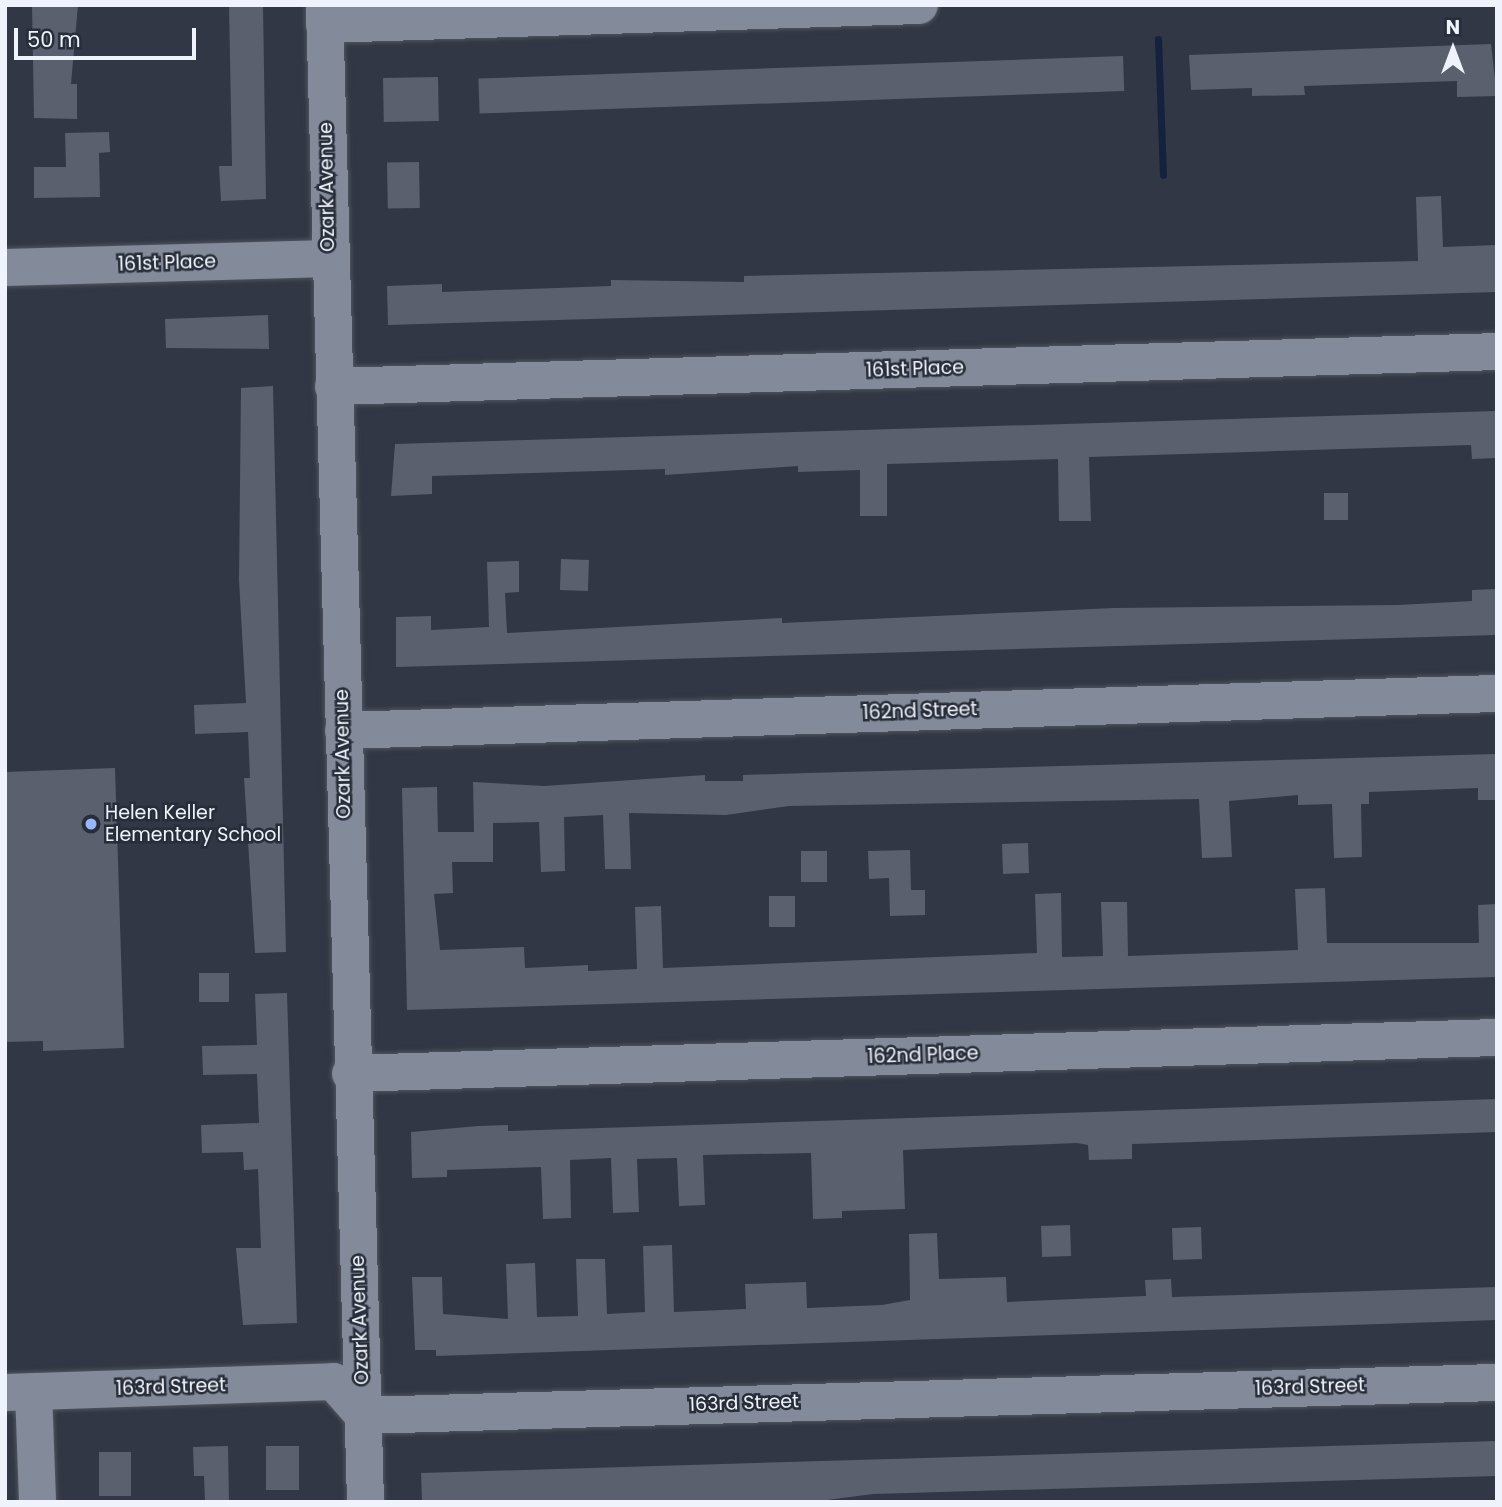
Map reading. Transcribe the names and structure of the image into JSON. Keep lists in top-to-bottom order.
{
  "streets": {
    "street": [
      "Ozark Avenue",
      "161st Place",
      "162nd Street",
      "162nd Place",
      "163rd Street"
    ]
  },
  "crossings": [
    ["Ozark Avenue", "161st Place"],
    ["Ozark Avenue", "162nd Street"],
    ["Ozark Avenue", "162nd Place"],
    ["Ozark Avenue", "163rd Street"]
  ],
  "places": ["Helen Keller Elementary School"],
  "scale_bar": "50 m",
  "north": "top"
}
